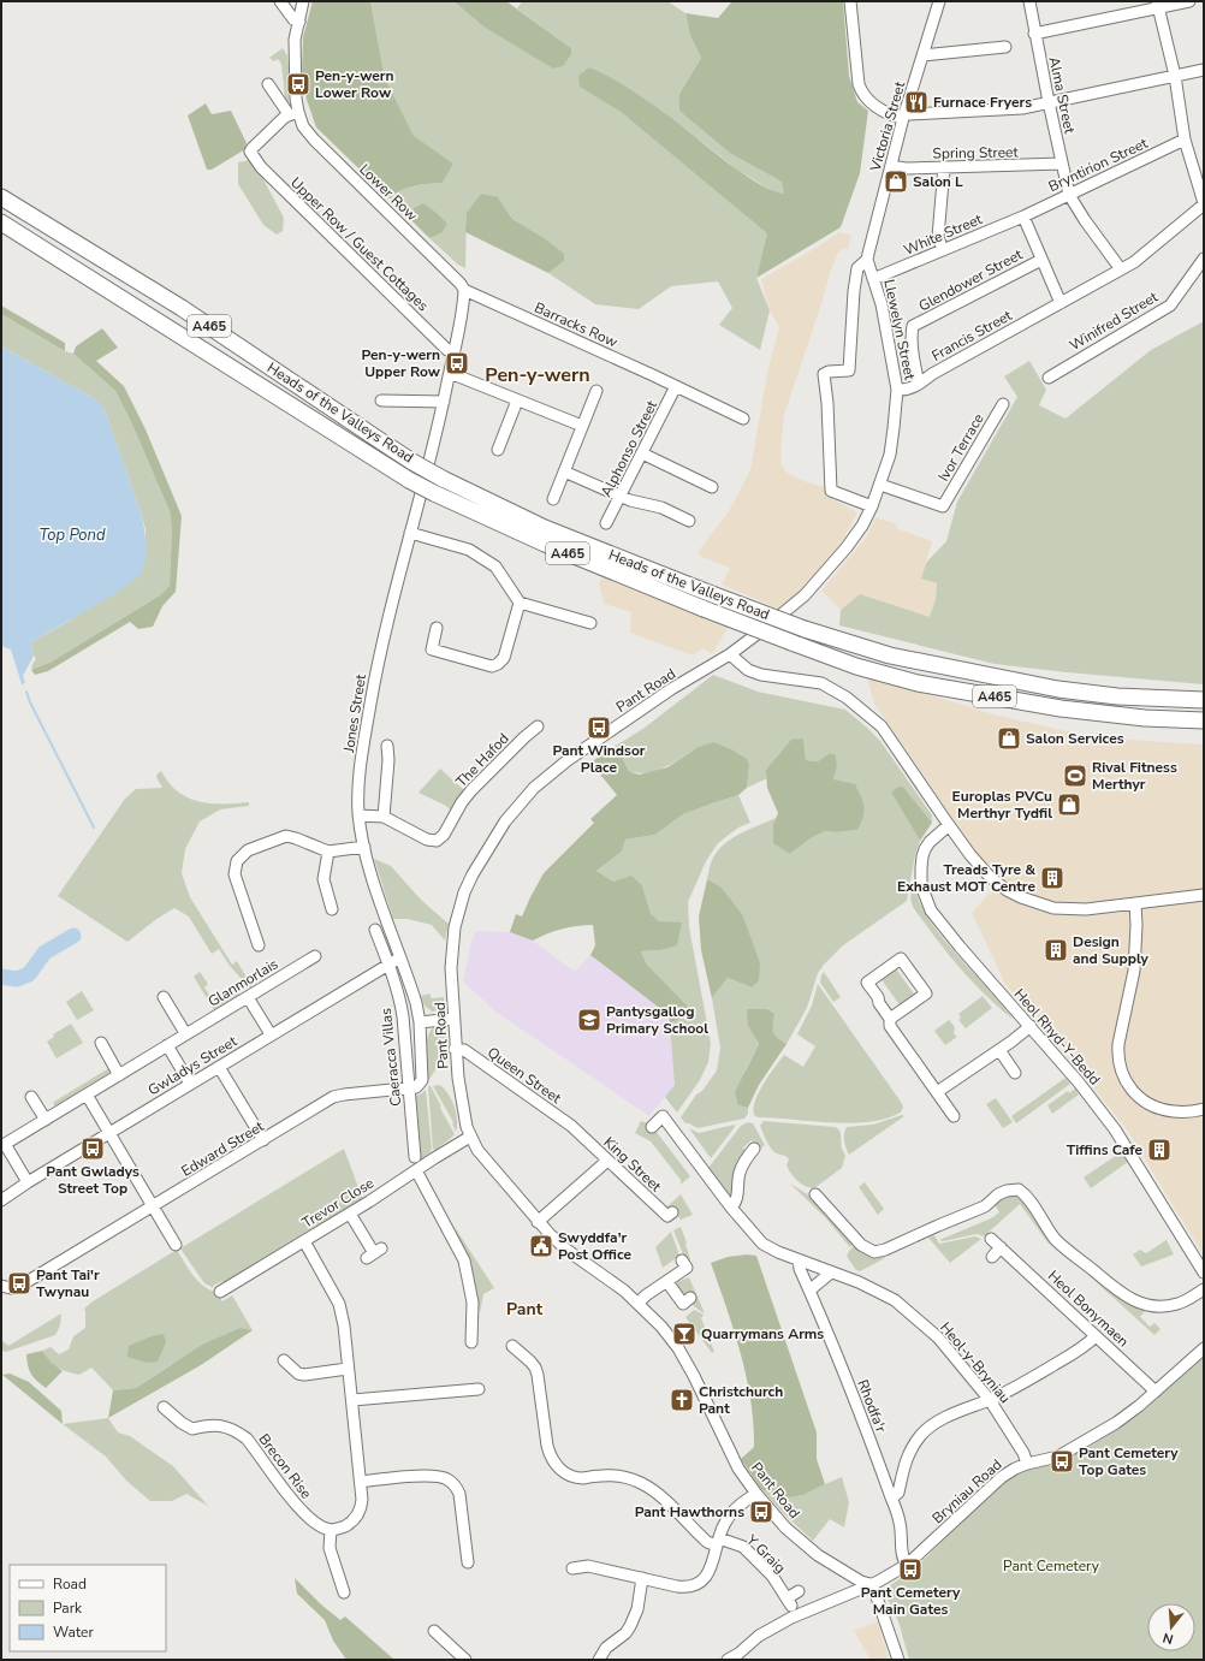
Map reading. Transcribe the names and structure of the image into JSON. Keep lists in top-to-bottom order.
{
  "streets": {
    "highway": ["A465", "Heads of the Valleys Road"],
    "street": [
      "Alma Street",
      "Victoria Street",
      "Spring Street",
      "Bryntirion Street",
      "Lower Row",
      "White Street",
      "Upper Row / Guest Cottages",
      "Glendower Street",
      "Winifred Street",
      "Barracks Row",
      "Llewelyn Street",
      "Francis Street",
      "Ivor Terrace",
      "Alphonso Street",
      "Pant Road",
      "Jones Street",
      "The Hafod",
      "Glanmorlais",
      "Heol Rhyd-Y-Bedd",
      "Caeracca Villas",
      "Gwladys Street",
      "Queen Street",
      "Edward Street",
      "King Street",
      "Trevor Close",
      "Heol Bonymaen",
      "Heol-y-Bryniau",
      "Rhodfa'r",
      "Brecon Rise",
      "Bryniau Road",
      "Y Graig"
    ]
  },
  "crossings": [
    ["Alma Street", "Spring Street"],
    ["Alma Street", "Bryntirion Street"],
    ["Alma Street", "Francis Street"],
    ["Victoria Street", "Spring Street"],
    ["Victoria Street", "Llewelyn Street"],
    ["Bryntirion Street", "White Street"],
    ["Lower Row", "Upper Row / Guest Cottages"],
    ["Lower Row", "Barracks Row"],
    ["Lower Row", "Jones Street"],
    ["White Street", "Llewelyn Street"],
    ["Upper Row / Guest Cottages", "Jones Street"],
    ["Glendower Street", "Francis Street"],
    ["Barracks Row", "Alphonso Street"],
    ["Barracks Row", "Jones Street"],
    ["Llewelyn Street", "Francis Street"],
    ["Llewelyn Street", "Ivor Terrace"],
    ["Llewelyn Street", "Pant Road"],
    ["Pant Road", "Queen Street"],
    ["Pant Road", "Trevor Close"],
    ["Pant Road", "Bryniau Road"],
    ["Jones Street", "The Hafod"],
    ["Jones Street", "Gwladys Street"],
    ["Jones Street", "Edward Street"],
    ["Caeracca Villas", "Gwladys Street"],
    ["Caeracca Villas", "Edward Street"],
    ["Queen Street", "King Street"],
    ["Heol Bonymaen", "Bryniau Road"],
    ["Heol-y-Bryniau", "Rhodfa'r"],
    ["Heol-y-Bryniau", "Bryniau Road"],
    ["Rhodfa'r", "Bryniau Road"]
  ],
  "districts": ["Pen-y-wern", "Pant"],
  "water": ["Top Pond"],
  "parks": ["Pant Cemetery"],
  "places": {
    "bus stop": [
      "Pen-y-wern Lower Row",
      "Pen-y-wern Upper Row",
      "Pant Windsor Place",
      "Pant Gwladys Street Top",
      "Pant Tai'r Twynau",
      "Pant Cemetery Top Gates",
      "Pant Hawthorns",
      "Pant Cemetery Main Gates"
    ],
    "restaurant": ["Furnace Fryers"],
    "shop": ["Salon L", "Salon Services", "Europlas PVCu Merthyr Tydfil"],
    "sports": ["Rival Fitness Merthyr"],
    "building": ["Treads Tyre & Exhaust MOT Centre", "Design and Supply", "Tiffins Cafe"],
    "school or university": ["Pantysgallog Primary School"],
    "public building": ["Swyddfa'r Post Office"],
    "bar": ["Quarrymans Arms"],
    "church": ["Christchurch Pant"]
  },
  "legend": ["Road", "Park", "Water"],
  "north": "bottom"
}
